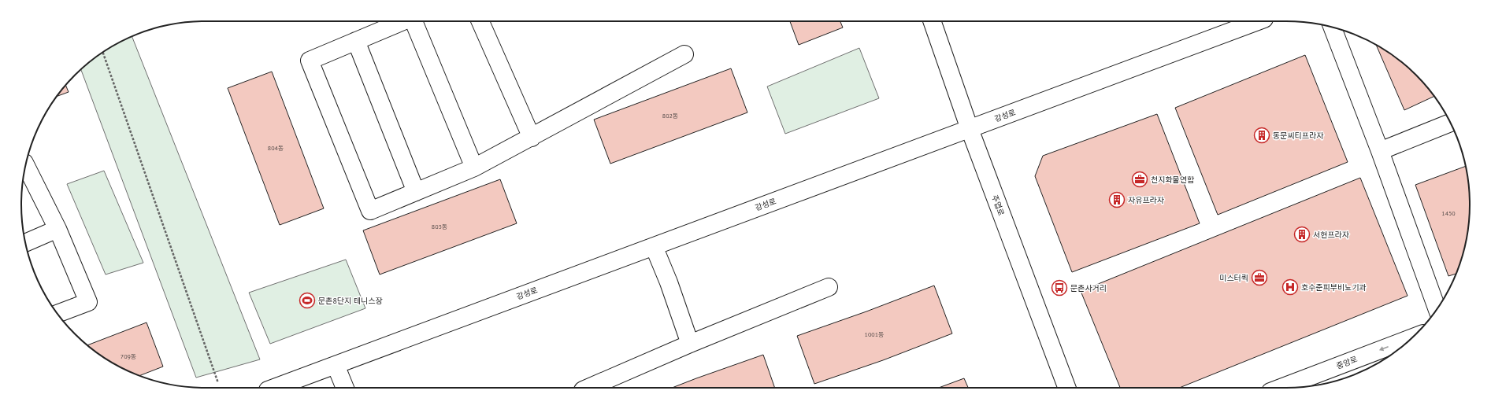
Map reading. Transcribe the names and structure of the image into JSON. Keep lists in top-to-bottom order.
{
  "streets": {
    "street": ["강성로", "주엽로", "중앙로"]
  },
  "crossings": [
    ["강성로", "주엽로"]
  ],
  "one_way": ["중앙로"],
  "places": {
    "building": ["동문씨티프라자", "자유프라자", "서현프라자"],
    "office": ["천지화물연합", "미스터퀵"],
    "hospital": ["호수준피부비뇨기과"],
    "bus stop": ["문촌사거리"],
    "sports": ["문촌8단지 테니스장"]
  },
  "house_numbers": [
    "802동",
    "804동",
    "1450",
    "803동",
    "1001동",
    "709동"
  ]
}
